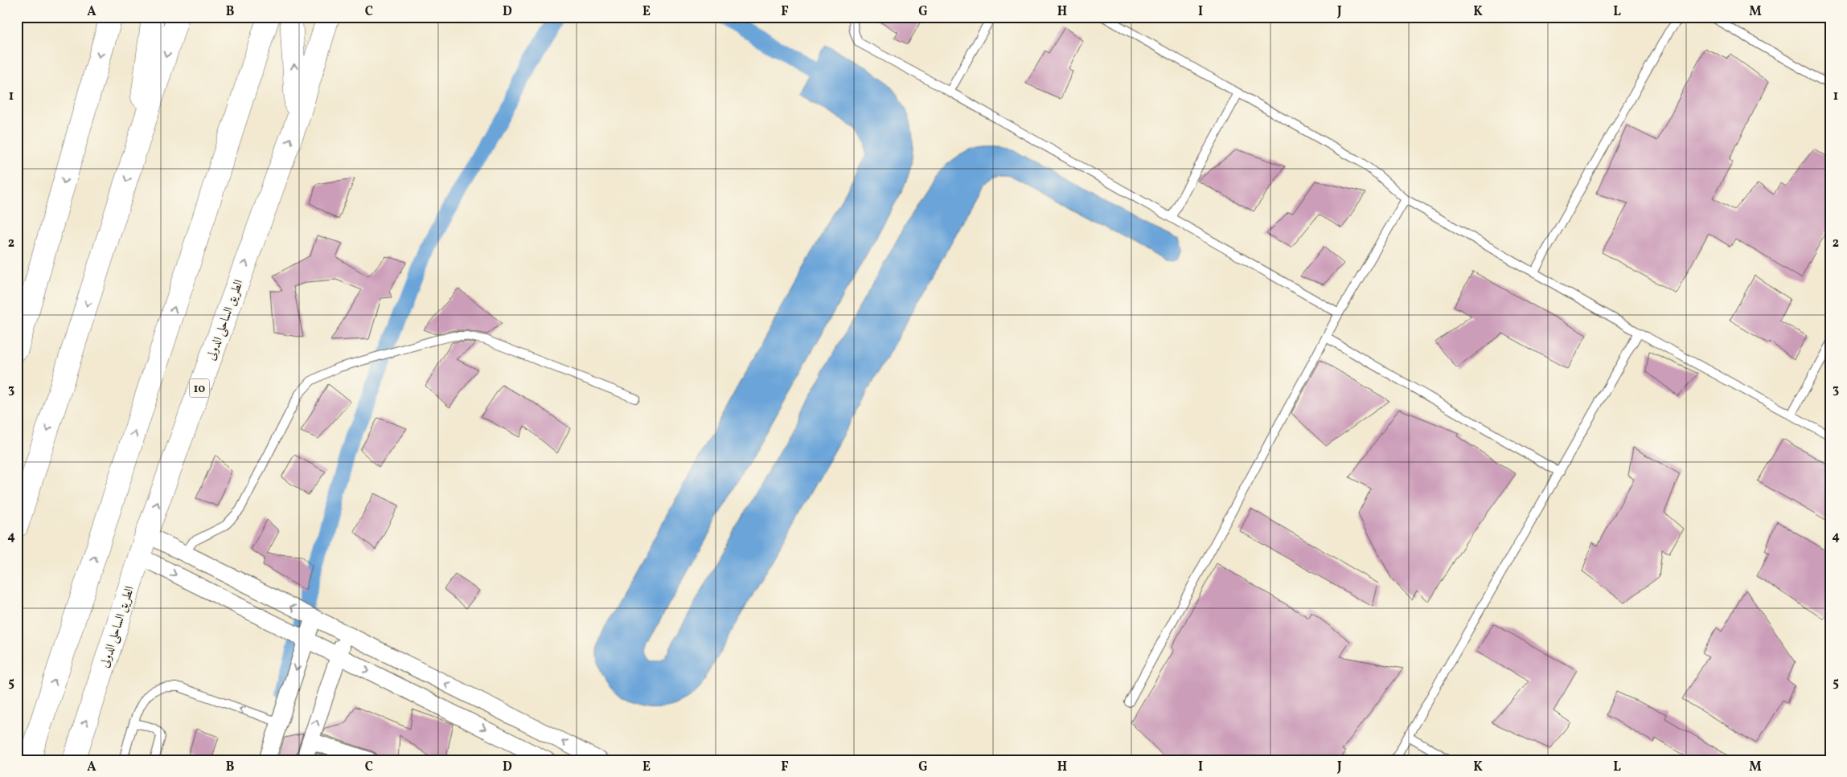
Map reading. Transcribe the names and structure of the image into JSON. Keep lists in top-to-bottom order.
{
  "streets": {
    "highway": ["الطريق الساحلى الدولى", "10"]
  },
  "grid": {
    "columns": [
      "A",
      "B",
      "C",
      "D",
      "E",
      "F",
      "G",
      "H",
      "I",
      "J",
      "K",
      "L",
      "M"
    ],
    "rows": [
      "1",
      "2",
      "3",
      "4",
      "5"
    ]
  }
}
